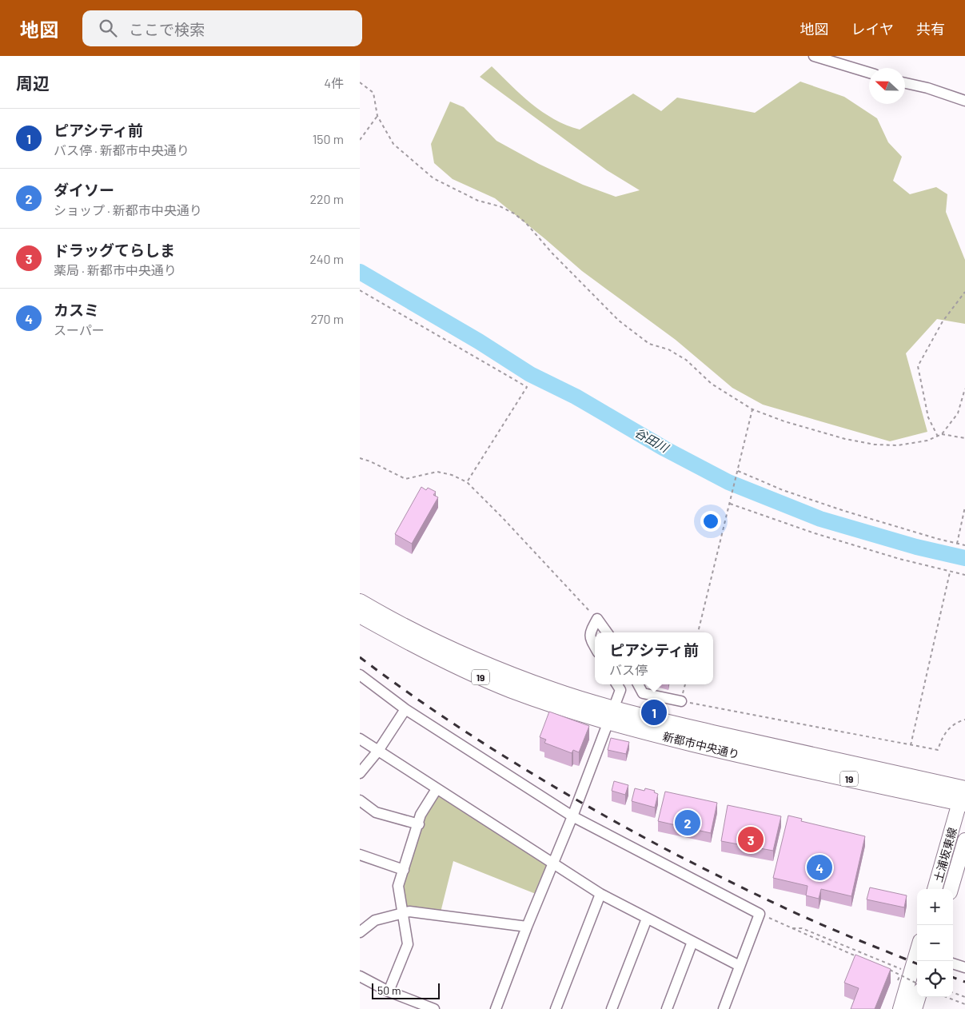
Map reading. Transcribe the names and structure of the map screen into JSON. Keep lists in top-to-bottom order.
{
  "streets": {
    "main road": ["19", "新都市中央通り", "土浦坂東線"]
  },
  "crossings": [
    ["新都市中央通り", "土浦坂東線"]
  ],
  "water": ["谷田川"],
  "scale_bar": "50 m",
  "north": "left",
  "page": {
    "header": "地図",
    "search": "ここで検索",
    "nav": ["地図", "レイヤ", "共有"],
    "heading": ["周辺", "4件"],
    "list": [
      {
        "mark": "1",
        "name": "ピアシティ前",
        "note": "バス停 · 新都市中央通り",
        "value": "150 m"
      },
      {
        "mark": "2",
        "name": "ダイソー",
        "note": "ショップ · 新都市中央通り",
        "value": "220 m"
      },
      {
        "mark": "3",
        "name": "ドラッグてらしま",
        "note": "薬局 · 新都市中央通り",
        "value": "240 m"
      },
      {
        "mark": "4",
        "name": "カスミ",
        "note": "スーパー",
        "value": "270 m"
      }
    ],
    "popup": ["ピアシティ前", "バス停"],
    "pins": [
      "1",
      "2",
      "3",
      "4"
    ],
    "map_buttons": ["+", "−"],
    "scale": "50 m"
  }
}
